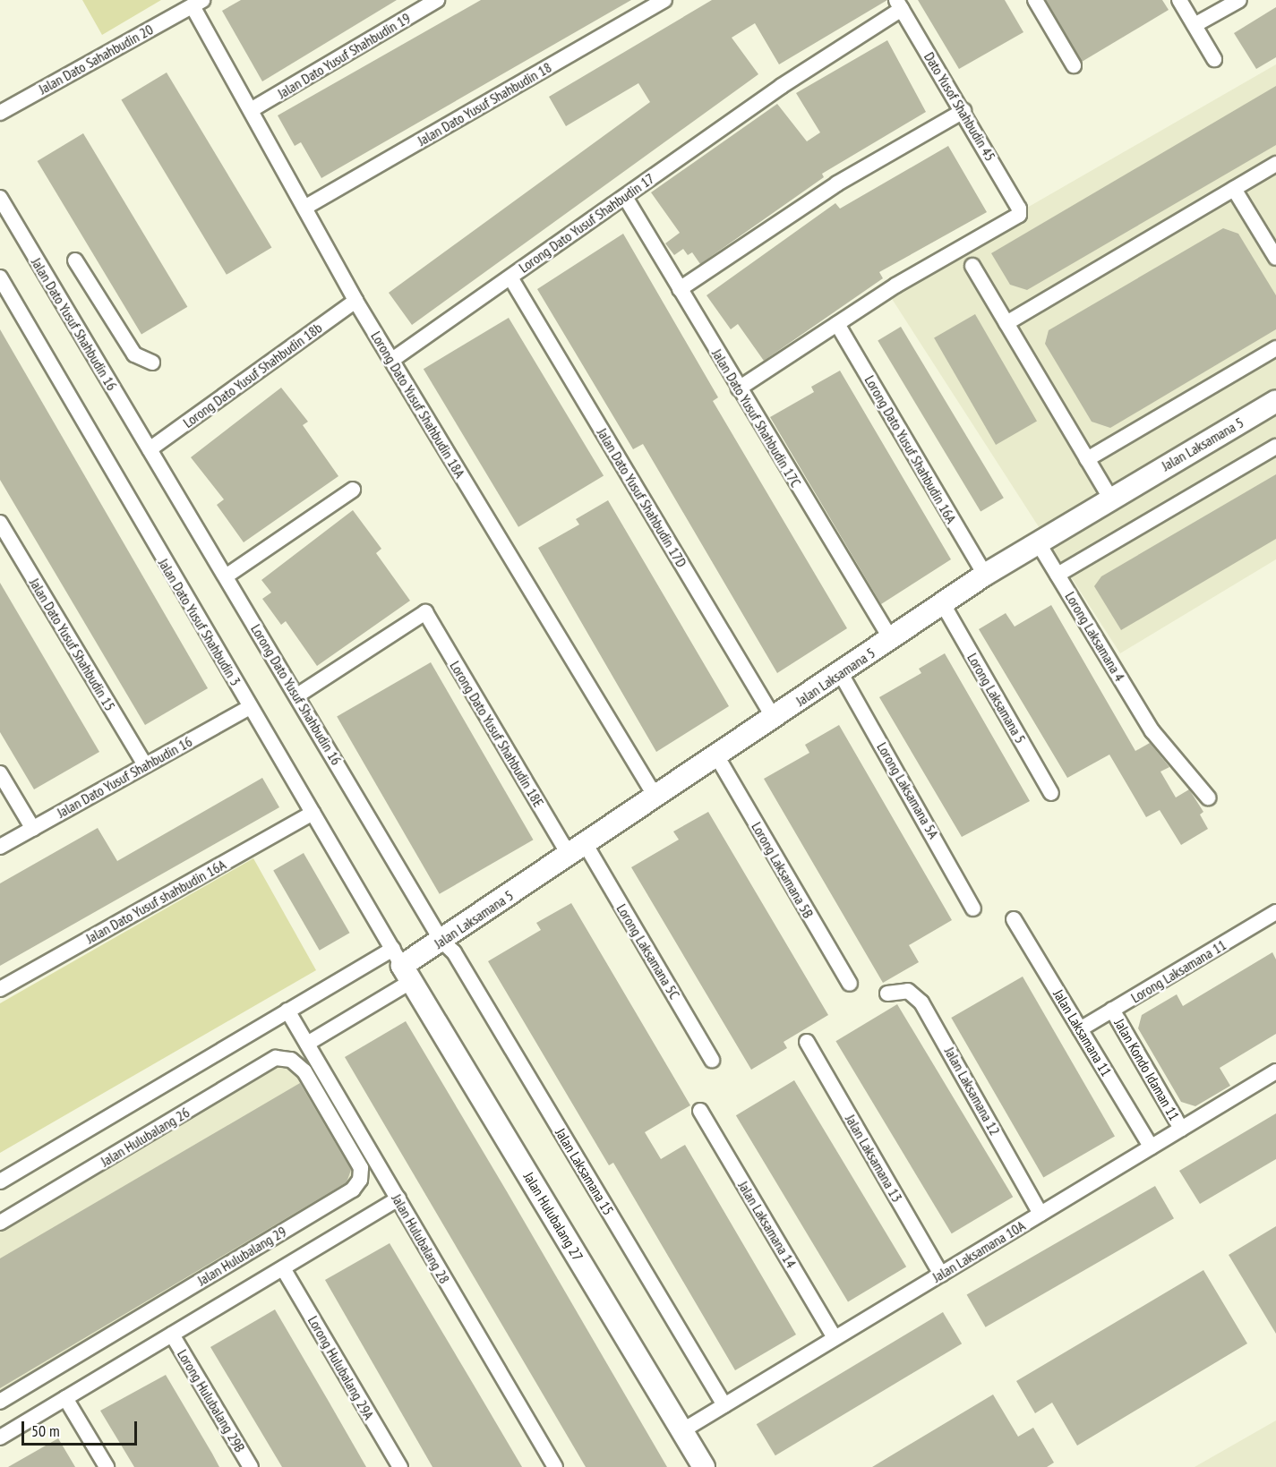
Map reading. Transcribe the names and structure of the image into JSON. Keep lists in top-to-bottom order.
{
  "streets": {
    "street": [
      "Jalan Dato Yusuf Shahbudin 19",
      "Jalan Dato Sahahbudin 20",
      "Jalan Dato Yusuf Shahbudin 18",
      "Dato Yusof Shahbudin 45",
      "Lorong Dato Yusuf Shahbudin 17",
      "Jalan Dato Yusuf Shahbudin 16",
      "Lorong Dato Yusuf Shahbudin 18b",
      "Lorong Dato Yusuf Shahbudin 18A",
      "Jalan Dato Yusuf Shahbudin 17C",
      "Jalan Laksamana 5",
      "Lorong Dato Yusuf Shahbudin 16A",
      "Jalan Dato Yusuf Shahbudin 17D",
      "Jalan Dato Yusuf Shahbudin 3",
      "Lorong Laksamana 4",
      "Jalan Dato Yusuf Shahbudin 15",
      "Lorong Dato Yusuf Shahbudin 16",
      "Lorong Laksamana 5",
      "Lorong Dato Yusuf Shahbudin 18E",
      "Lorong Laksamana 5A",
      "Lorong Laksamana 5B",
      "Jalan Dato Yusuf shahbudin 16A",
      "Lorong Laksamana 5C",
      "Lorong Laksamana 11",
      "Jalan Laksamana 11",
      "Jalan Kondo Idaman 11",
      "Jalan Laksamana 12",
      "Jalan Hulubalang 26",
      "Jalan Laksamana 13",
      "Jalan Laksamana 15",
      "Jalan Hulubalang 27",
      "Jalan Laksamana 14",
      "Jalan Hulubalang 28",
      "Jalan Laksamana 10A",
      "Jalan Hulubalang 29",
      "Lorong Hulubalang 29A",
      "Lorong Hulubalang 29B"
    ]
  },
  "crossings": [
    ["Jalan Dato Yusuf Shahbudin 19", "Lorong Dato Yusuf Shahbudin 18A"],
    ["Jalan Dato Sahahbudin 20", "Lorong Dato Yusuf Shahbudin 18A"],
    ["Jalan Dato Yusuf Shahbudin 18", "Lorong Dato Yusuf Shahbudin 18A"],
    ["Dato Yusof Shahbudin 45", "Lorong Dato Yusuf Shahbudin 17"],
    ["Dato Yusof Shahbudin 45", "Lorong Dato Yusuf Shahbudin 16A"],
    ["Lorong Dato Yusuf Shahbudin 17", "Lorong Dato Yusuf Shahbudin 18A"],
    ["Lorong Dato Yusuf Shahbudin 17", "Jalan Dato Yusuf Shahbudin 17C"],
    ["Lorong Dato Yusuf Shahbudin 17", "Jalan Dato Yusuf Shahbudin 17D"],
    ["Jalan Dato Yusuf Shahbudin 16", "Lorong Dato Yusuf Shahbudin 18b"],
    ["Jalan Dato Yusuf Shahbudin 16", "Jalan Dato Yusuf Shahbudin 3"],
    ["Jalan Dato Yusuf Shahbudin 16", "Jalan Dato Yusuf Shahbudin 15"],
    ["Jalan Dato Yusuf Shahbudin 16", "Lorong Dato Yusuf Shahbudin 16"],
    ["Lorong Dato Yusuf Shahbudin 18b", "Lorong Dato Yusuf Shahbudin 18A"],
    ["Lorong Dato Yusuf Shahbudin 18b", "Lorong Dato Yusuf Shahbudin 16"],
    ["Lorong Dato Yusuf Shahbudin 18A", "Jalan Laksamana 5"],
    ["Jalan Dato Yusuf Shahbudin 17C", "Jalan Laksamana 5"],
    ["Jalan Laksamana 5", "Lorong Dato Yusuf Shahbudin 16A"],
    ["Jalan Laksamana 5", "Jalan Dato Yusuf Shahbudin 17D"],
    ["Jalan Laksamana 5", "Jalan Dato Yusuf Shahbudin 3"],
    ["Jalan Laksamana 5", "Lorong Laksamana 4"],
    ["Jalan Laksamana 5", "Lorong Dato Yusuf Shahbudin 16"],
    ["Jalan Laksamana 5", "Lorong Laksamana 5"],
    ["Jalan Laksamana 5", "Lorong Dato Yusuf Shahbudin 18E"],
    ["Jalan Laksamana 5", "Lorong Laksamana 5A"],
    ["Jalan Laksamana 5", "Lorong Laksamana 5B"],
    ["Jalan Laksamana 5", "Lorong Laksamana 5C"],
    ["Jalan Laksamana 5", "Jalan Laksamana 15"],
    ["Jalan Laksamana 5", "Jalan Hulubalang 27"],
    ["Jalan Dato Yusuf Shahbudin 3", "Jalan Dato Yusuf shahbudin 16A"],
    ["Jalan Dato Yusuf Shahbudin 3", "Jalan Hulubalang 27"],
    ["Lorong Dato Yusuf Shahbudin 16", "Lorong Dato Yusuf Shahbudin 18E"],
    ["Lorong Dato Yusuf Shahbudin 16", "Jalan Laksamana 15"],
    ["Lorong Dato Yusuf Shahbudin 18E", "Lorong Laksamana 5C"],
    ["Lorong Laksamana 11", "Jalan Laksamana 11"],
    ["Lorong Laksamana 11", "Jalan Kondo Idaman 11"],
    ["Jalan Laksamana 11", "Jalan Laksamana 10A"],
    ["Jalan Kondo Idaman 11", "Jalan Laksamana 10A"],
    ["Jalan Laksamana 12", "Jalan Laksamana 10A"],
    ["Jalan Hulubalang 26", "Jalan Hulubalang 29"],
    ["Jalan Laksamana 13", "Jalan Laksamana 10A"],
    ["Jalan Laksamana 15", "Jalan Laksamana 10A"],
    ["Jalan Hulubalang 27", "Jalan Laksamana 10A"],
    ["Jalan Laksamana 14", "Jalan Laksamana 10A"]
  ],
  "scale_bar": "50 m"
}
